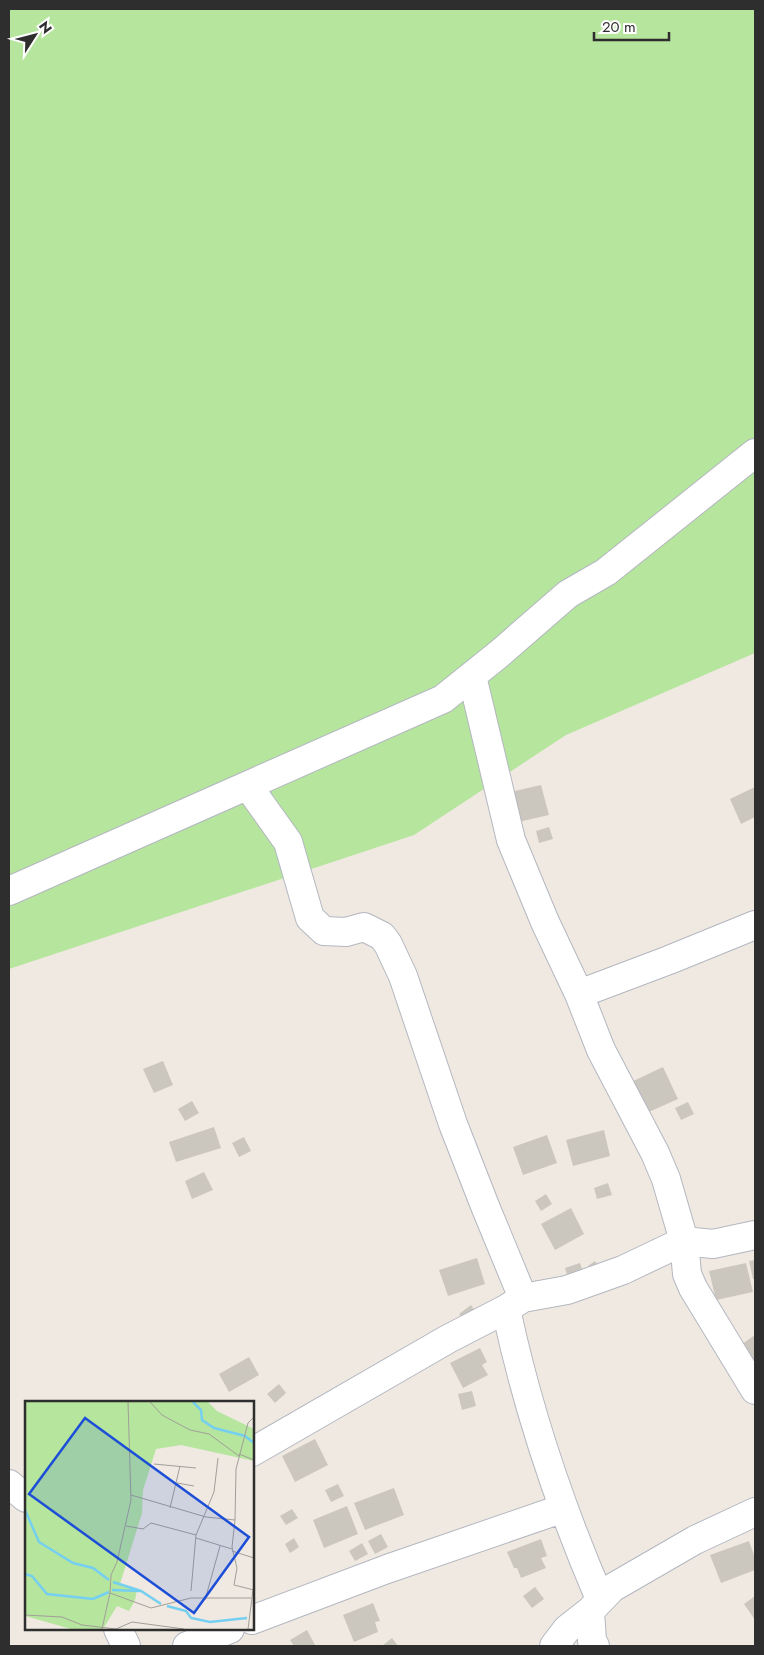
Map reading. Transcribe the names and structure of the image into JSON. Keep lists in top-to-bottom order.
{
  "scale_bar": "20 m",
  "north": "top right"
}
